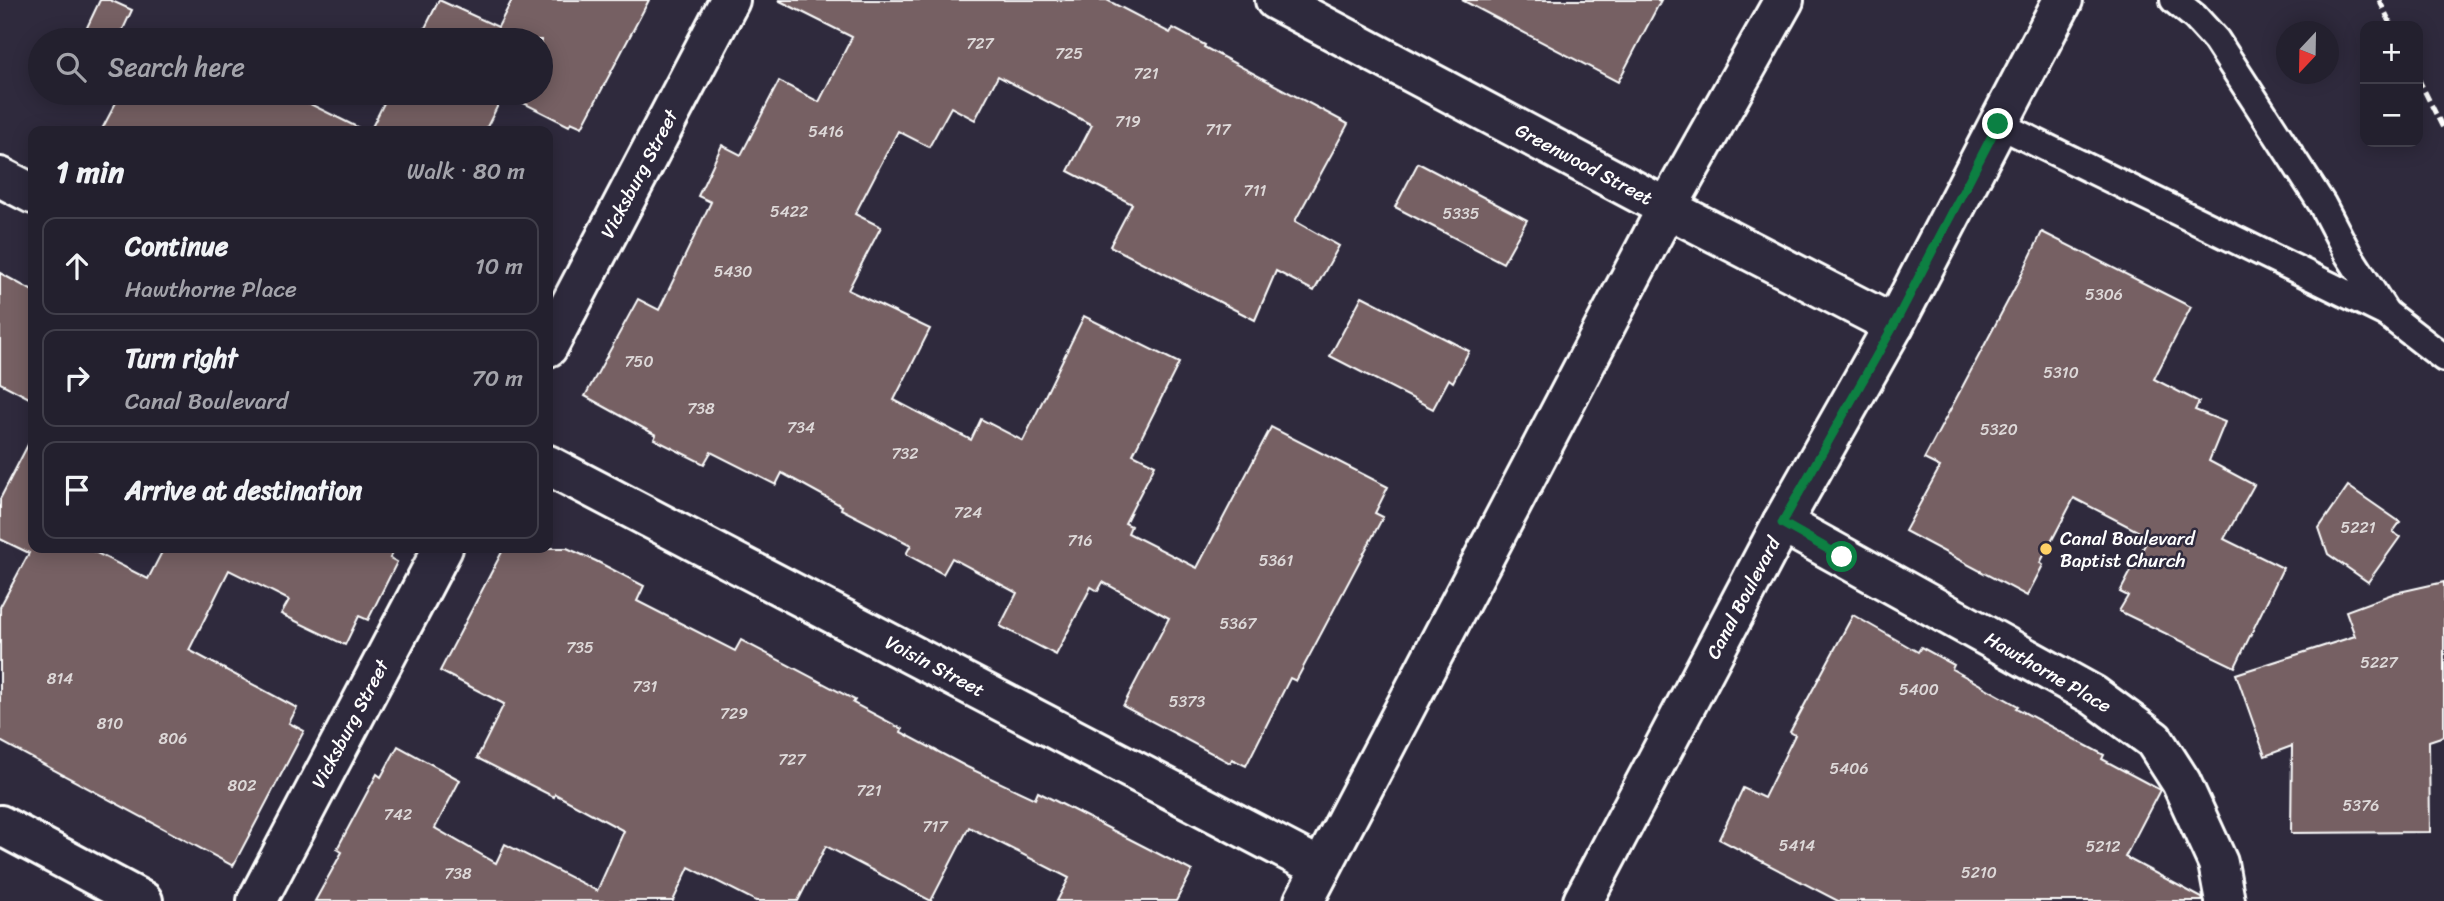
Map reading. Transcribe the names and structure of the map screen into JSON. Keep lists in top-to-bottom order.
{
  "streets": {
    "street": [
      "Greenwood Street",
      "Vicksburg Street",
      "Canal Boulevard",
      "Voisin Street",
      "Hawthorne Place"
    ]
  },
  "crossings": [
    ["Greenwood Street", "Canal Boulevard"],
    ["Canal Boulevard", "Hawthorne Place"]
  ],
  "places": ["Canal Boulevard Baptist Church"],
  "house_numbers": [
    "727",
    "725",
    "721",
    "719",
    "717",
    "5416",
    "711",
    "5422",
    "5335",
    "5430",
    "5306",
    "750",
    "5310",
    "738",
    "734",
    "5320",
    "732",
    "724",
    "5221",
    "716",
    "5361",
    "5367",
    "735",
    "5227",
    "814",
    "731",
    "5400",
    "5373",
    "729",
    "810",
    "806",
    "727",
    "5406",
    "802",
    "721",
    "5376",
    "742",
    "717",
    "5414",
    "5212",
    "5210",
    "738"
  ],
  "north": "bottom",
  "page": {
    "map_buttons": ["+", "−"],
    "search": "Search here",
    "heading": ["1 min", "Walk · 80 m"],
    "list": [
      ["Continue", "Hawthorne Place", "10 m"],
      ["Turn right", "Canal Boulevard", "70 m"],
      "Arrive at destination"
    ]
  }
}
